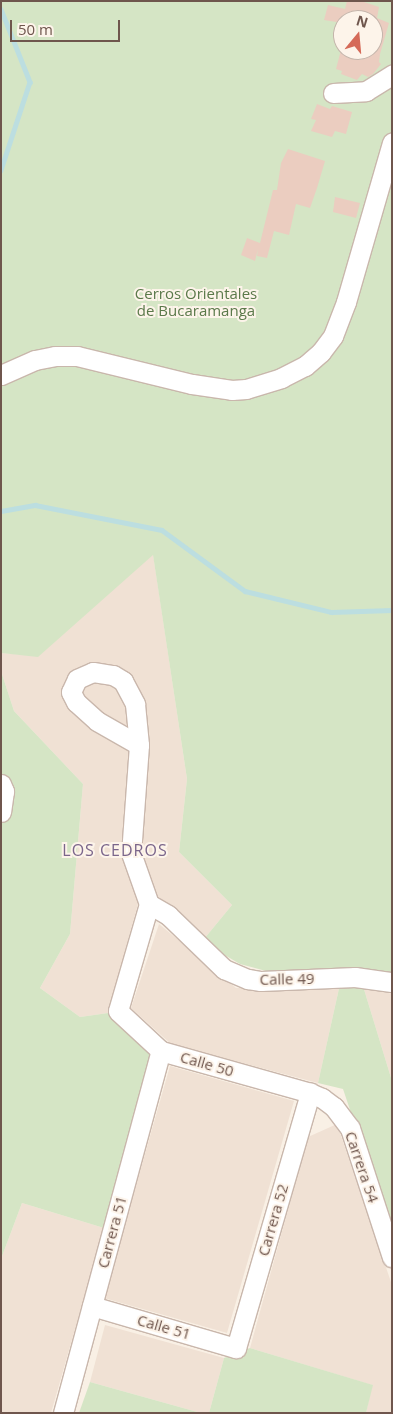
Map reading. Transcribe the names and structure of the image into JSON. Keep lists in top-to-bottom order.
{
  "streets": {
    "street": [
      "Calle 49",
      "Calle 50",
      "Carrera 54",
      "Carrera 52",
      "Carrera 51",
      "Calle 51"
    ]
  },
  "crossings": [
    ["Calle 49", "Calle 50"],
    ["Calle 50", "Carrera 54"],
    ["Calle 50", "Carrera 52"],
    ["Calle 50", "Carrera 51"],
    ["Carrera 54", "Carrera 52"],
    ["Carrera 52", "Calle 51"],
    ["Carrera 51", "Calle 51"]
  ],
  "districts": ["LOS CEDROS"],
  "parks": ["Cerros Orientales de Bucaramanga"],
  "scale_bar": "50 m",
  "north": "top"
}
